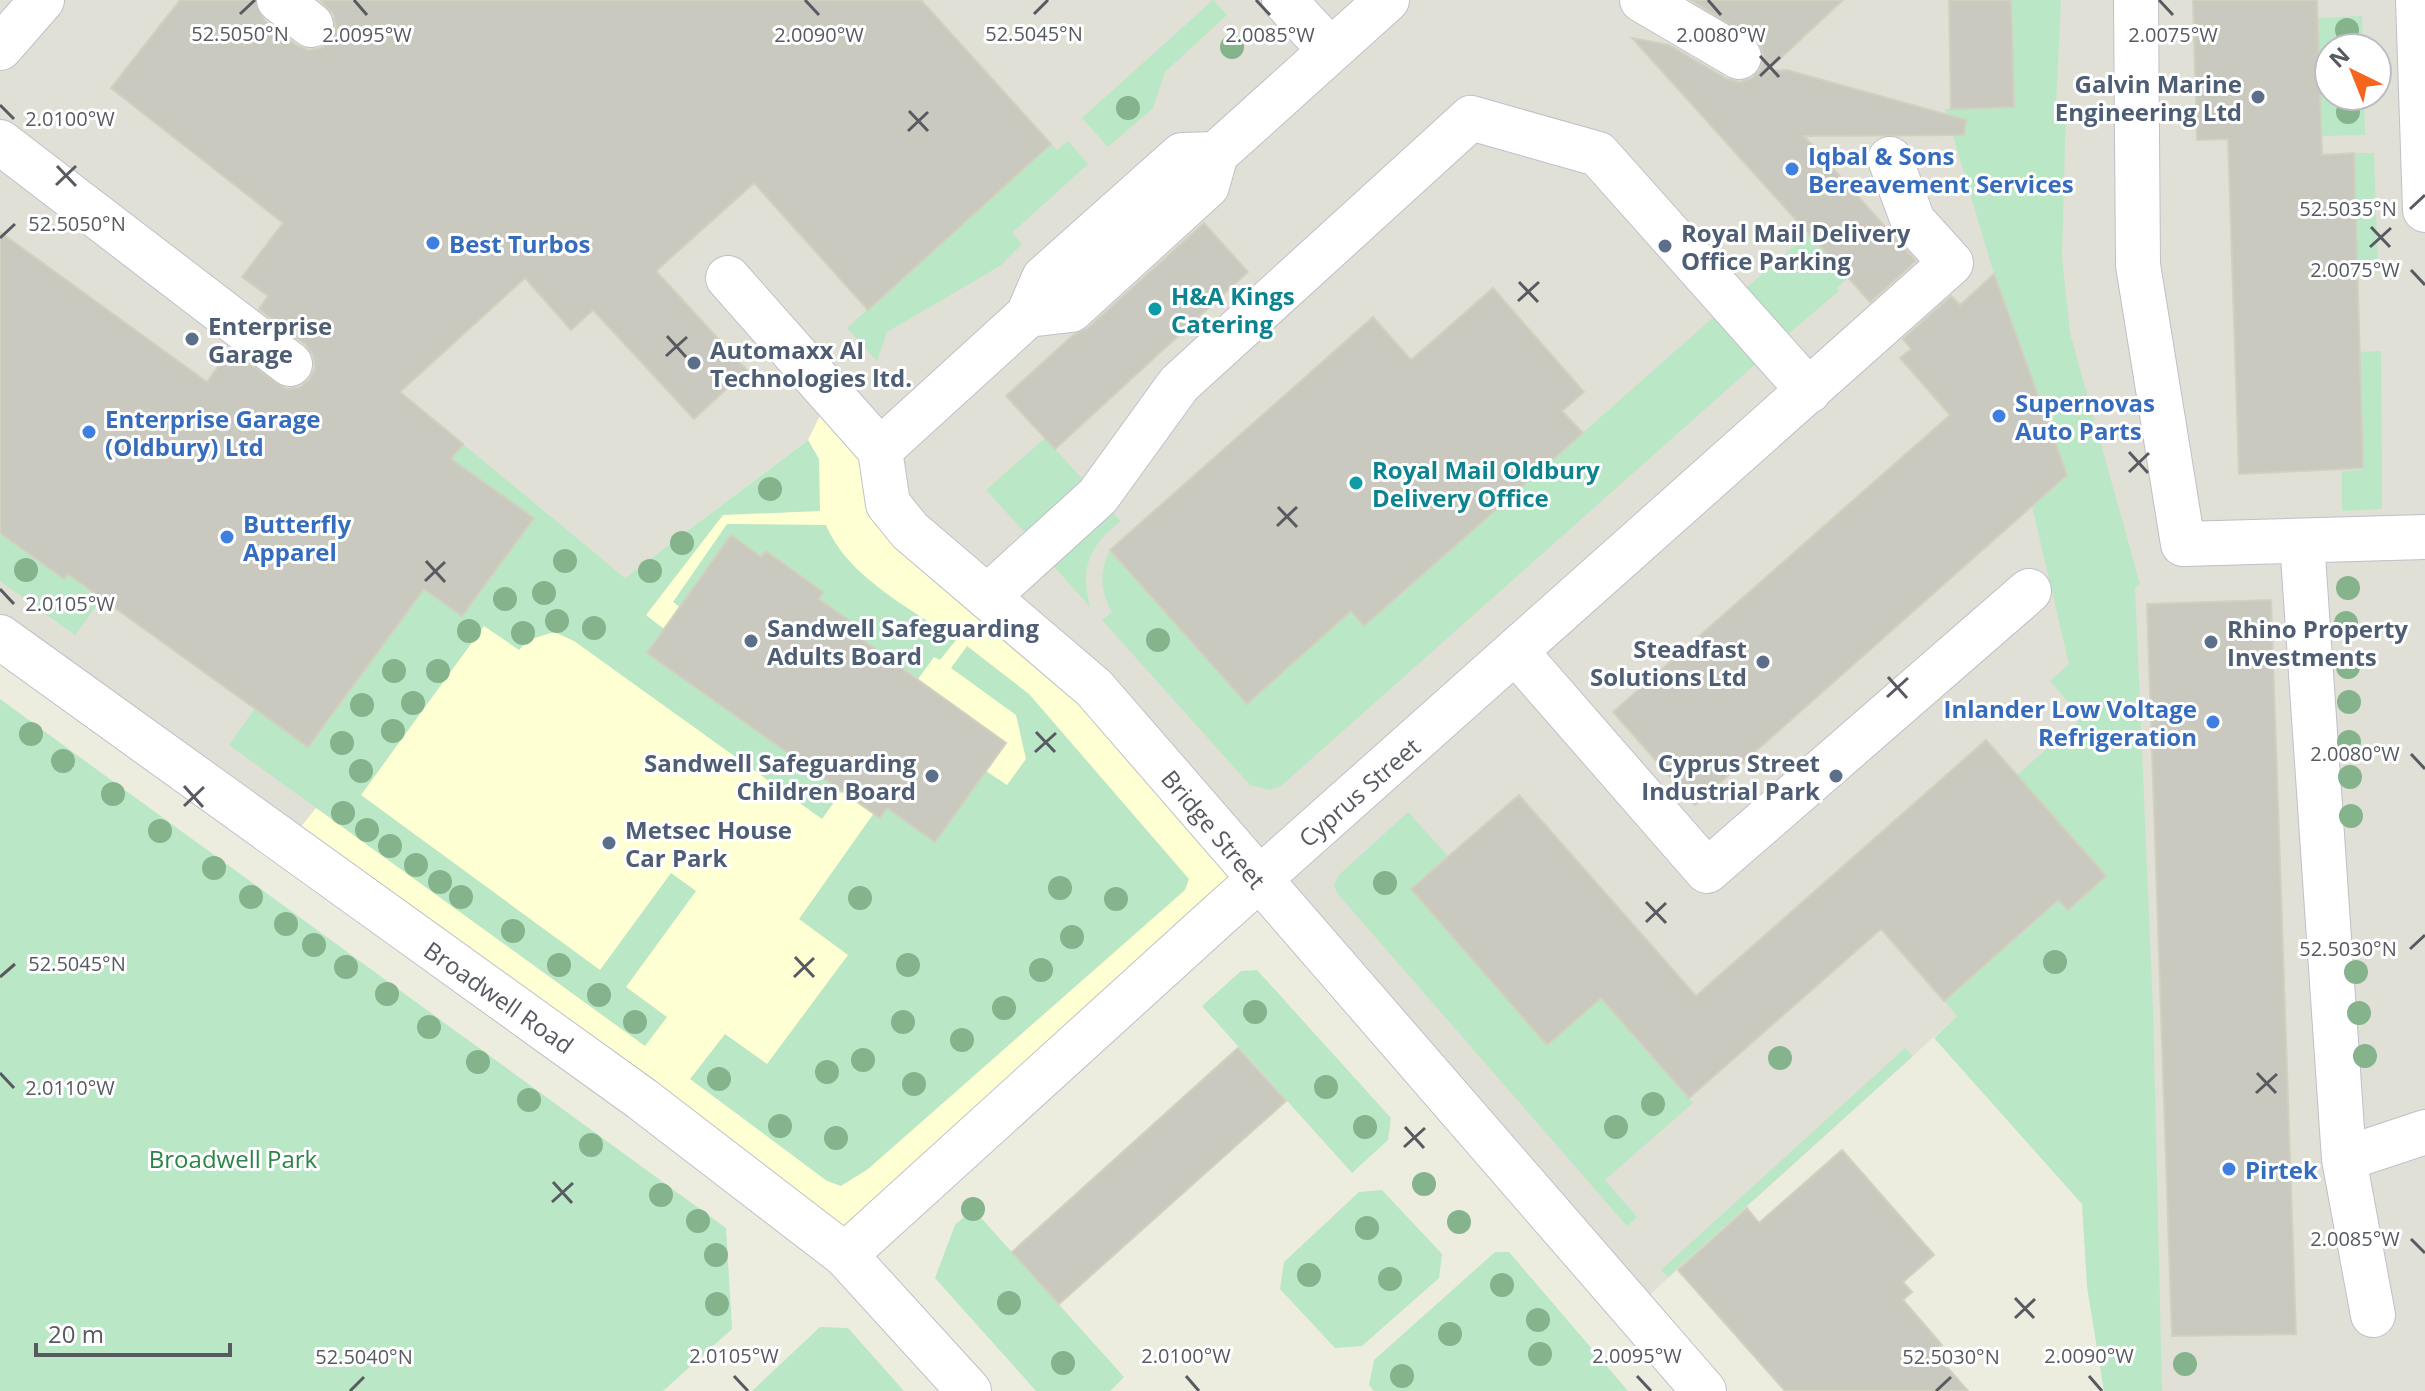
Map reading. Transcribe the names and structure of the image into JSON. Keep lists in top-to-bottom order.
{
  "streets": {
    "street": ["Cyprus Street", "Bridge Street", "Broadwell Road"]
  },
  "crossings": [
    ["Cyprus Street", "Bridge Street"],
    ["Cyprus Street", "Broadwell Road"]
  ],
  "parks": ["Broadwell Park"],
  "places": [
    "Galvin Marine Engineering Ltd",
    "Iqbal & Sons Bereavement Services",
    "Best Turbos",
    "Royal Mail Delivery Office Parking",
    "H&A Kings Catering",
    "Enterprise Garage",
    "Automaxx AI Technologies ltd.",
    "Supernovas Auto Parts",
    "Enterprise Garage (Oldbury) Ltd",
    "Royal Mail Oldbury Delivery Office",
    "Butterfly Apparel",
    "Sandwell Safeguarding Adults Board",
    "Rhino Property Investments",
    "Steadfast Solutions Ltd",
    "Inlander Low Voltage Refrigeration",
    "Sandwell Safeguarding Children Board",
    "Cyprus Street Industrial Park",
    "Metsec House Car Park",
    "Pirtek"
  ],
  "scale_bar": "20 m",
  "north": "top left",
  "coordinates": [
    "52.5050°N",
    "52.5045°N",
    "2.0095°W",
    "2.0090°W",
    "2.0080°W",
    "2.0085°W",
    "2.0075°W",
    "2.0100°W",
    "52.5035°N",
    "2.0105°W",
    "52.5030°N",
    "2.0110°W",
    "52.5040°N"
  ]
}
